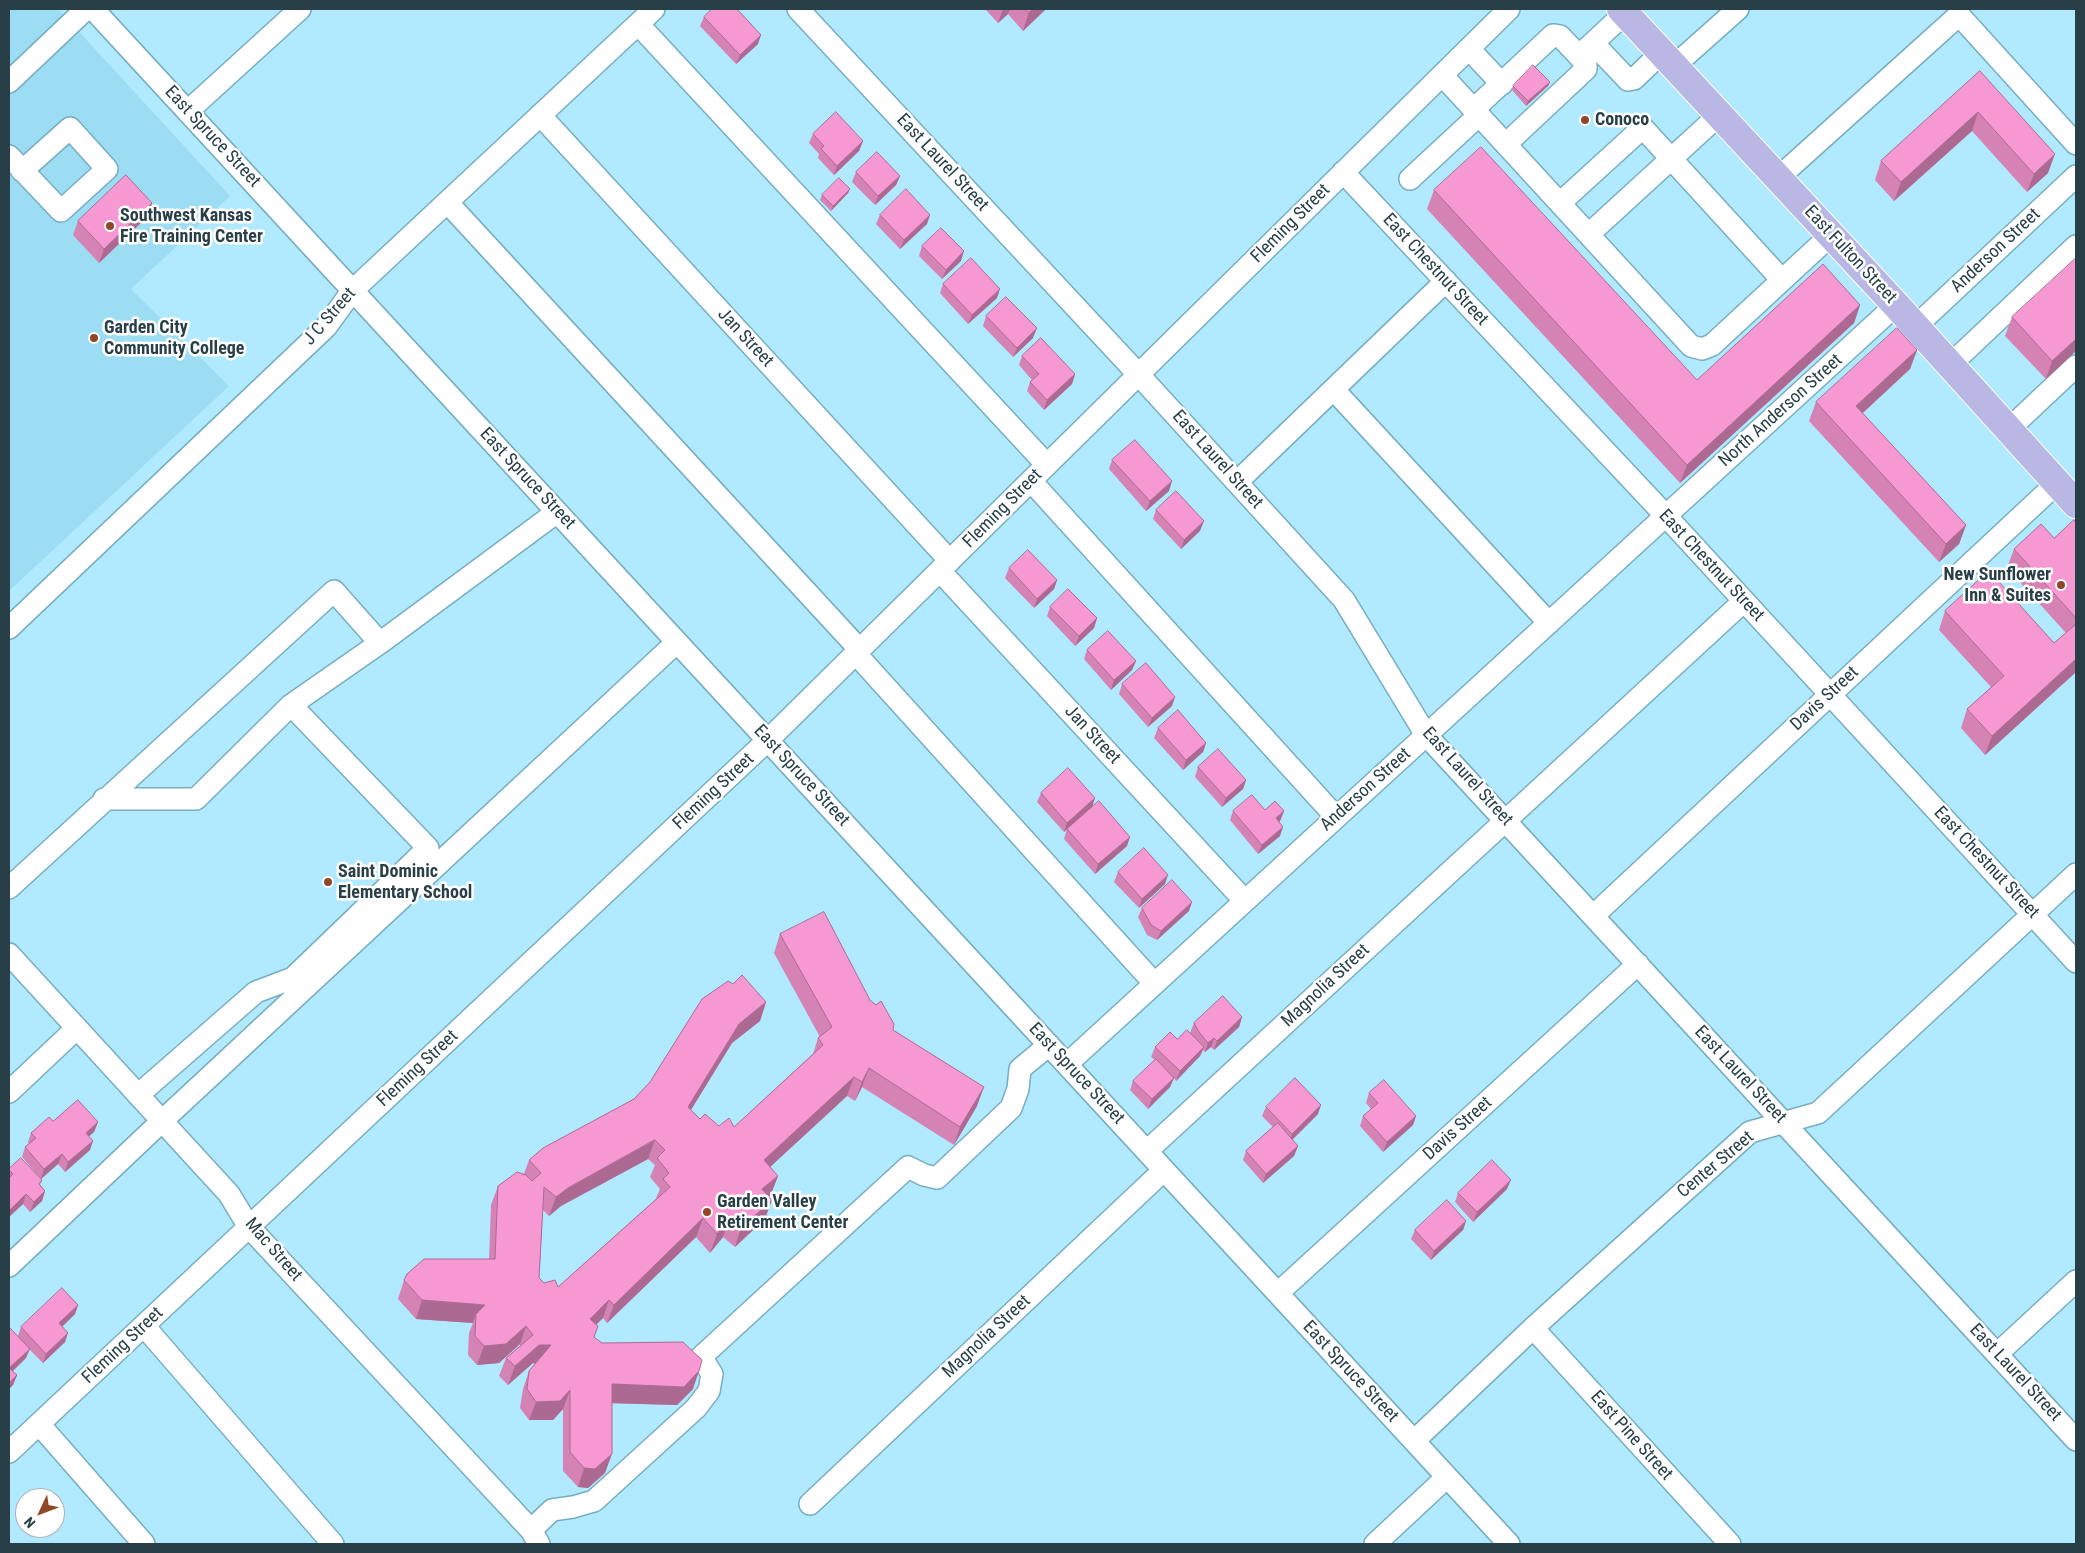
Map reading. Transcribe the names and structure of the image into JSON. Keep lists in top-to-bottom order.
{
  "streets": {
    "main road": ["East Fulton Street"],
    "street": [
      "East Spruce Street",
      "East Laurel Street",
      "Fleming Street",
      "Anderson Street",
      "East Chestnut Street",
      "J C Street",
      "Jan Street",
      "North Anderson Street",
      "Davis Street",
      "Magnolia Street",
      "Center Street",
      "Mac Street",
      "East Pine Street"
    ]
  },
  "crossings": [
    ["East Spruce Street", "Fleming Street"],
    ["East Spruce Street", "Anderson Street"],
    ["East Spruce Street", "J C Street"],
    ["East Spruce Street", "Davis Street"],
    ["East Spruce Street", "Magnolia Street"],
    ["East Spruce Street", "Center Street"],
    ["East Laurel Street", "Fleming Street"],
    ["East Laurel Street", "Anderson Street"],
    ["East Laurel Street", "Davis Street"],
    ["East Laurel Street", "Magnolia Street"],
    ["East Laurel Street", "Center Street"],
    ["Fleming Street", "East Chestnut Street"],
    ["Fleming Street", "Jan Street"],
    ["Fleming Street", "Mac Street"],
    ["Anderson Street", "East Fulton Street"],
    ["Anderson Street", "East Chestnut Street"],
    ["Anderson Street", "Jan Street"],
    ["Anderson Street", "North Anderson Street"],
    ["East Fulton Street", "North Anderson Street"],
    ["East Fulton Street", "Davis Street"],
    ["East Chestnut Street", "North Anderson Street"],
    ["East Chestnut Street", "Davis Street"],
    ["East Chestnut Street", "Magnolia Street"],
    ["East Chestnut Street", "Center Street"],
    ["J C Street", "Jan Street"],
    ["Center Street", "East Pine Street"]
  ],
  "places": [
    "Conoco",
    "Southwest Kansas Fire Training Center",
    "Garden City Community College",
    "New Sunflower Inn & Suites",
    "Saint Dominic Elementary School",
    "Garden Valley Retirement Center"
  ],
  "north": "bottom left"
}
